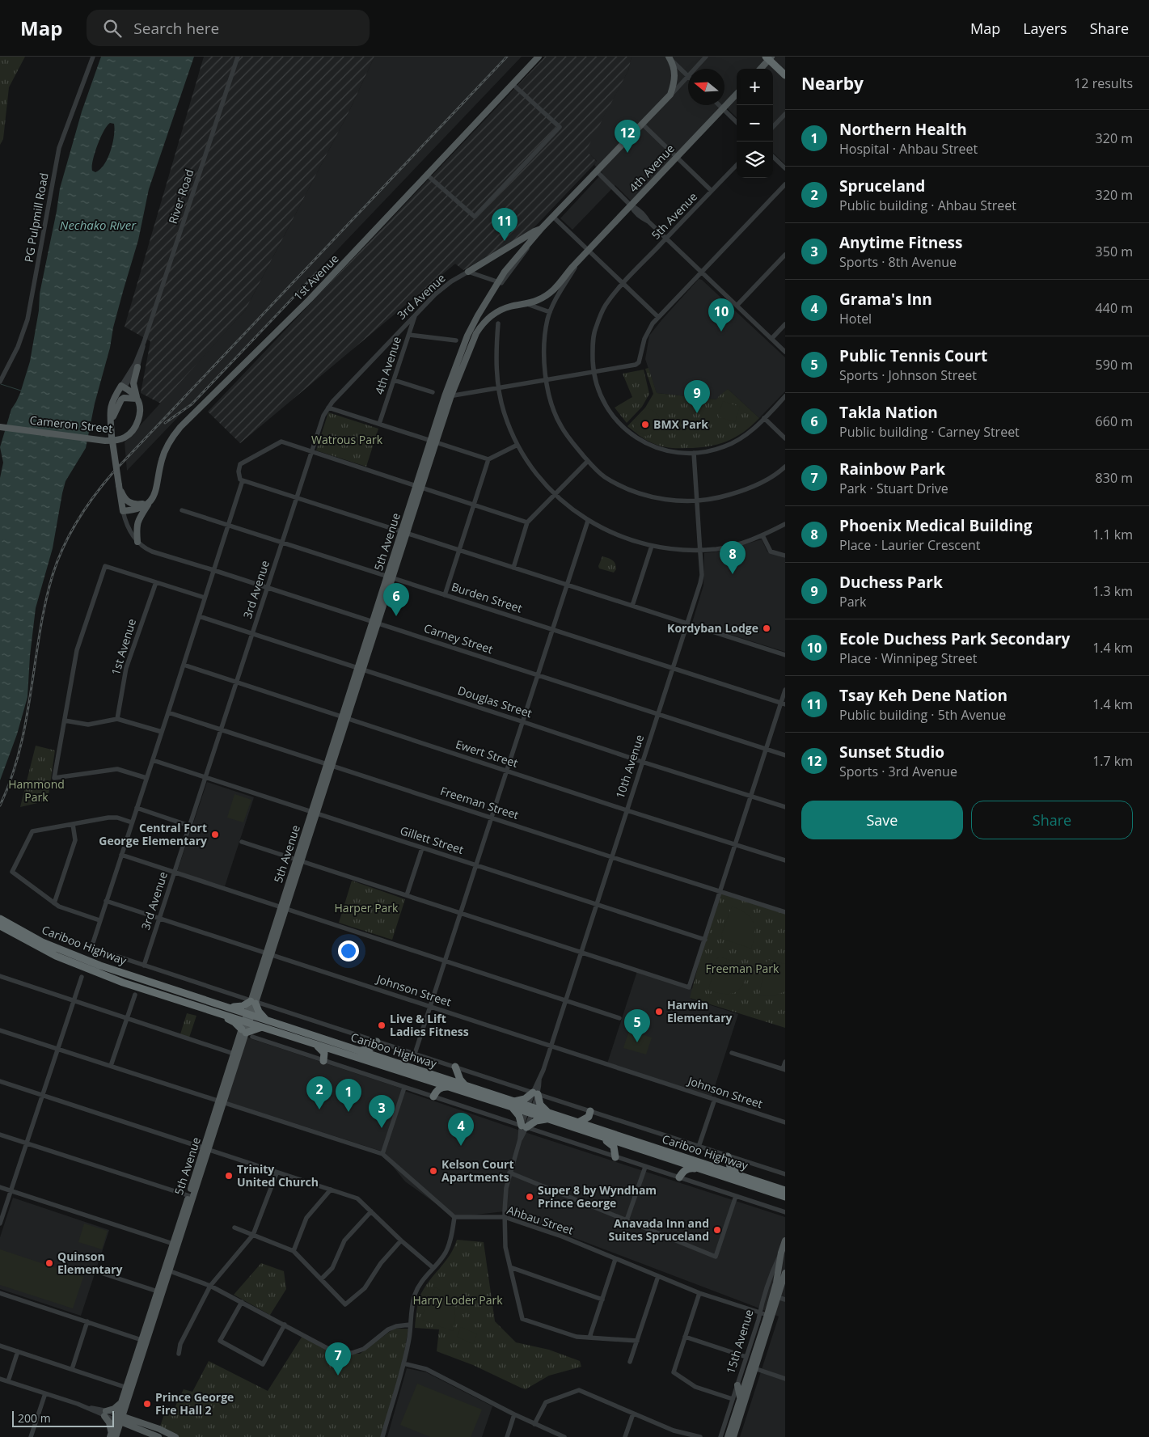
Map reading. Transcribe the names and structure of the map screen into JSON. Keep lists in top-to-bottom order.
{
  "streets": {
    "highway": ["Cariboo Highway"],
    "main road": [
      "4th Avenue",
      "River Road",
      "5th Avenue",
      "1st Avenue",
      "Cameron Street",
      "15th Avenue"
    ],
    "street": [
      "PG Pulpmill Road",
      "3rd Avenue",
      "Burden Street",
      "Carney Street",
      "Douglas Street",
      "Ewert Street",
      "10th Avenue",
      "Freeman Street",
      "Gillett Street",
      "Johnson Street",
      "Ahbau Street"
    ]
  },
  "crossings": [
    ["4th Avenue", "5th Avenue"],
    ["4th Avenue", "3rd Avenue"],
    ["4th Avenue", "10th Avenue"],
    ["River Road", "Cameron Street"],
    ["River Road", "Carney Street"],
    ["5th Avenue", "Burden Street"],
    ["5th Avenue", "Carney Street"],
    ["5th Avenue", "Douglas Street"],
    ["5th Avenue", "Ewert Street"],
    ["5th Avenue", "10th Avenue"],
    ["5th Avenue", "Freeman Street"],
    ["5th Avenue", "Gillett Street"],
    ["5th Avenue", "Cariboo Highway"],
    ["5th Avenue", "Johnson Street"],
    ["1st Avenue", "Carney Street"],
    ["3rd Avenue", "Burden Street"],
    ["3rd Avenue", "Carney Street"],
    ["3rd Avenue", "Douglas Street"],
    ["3rd Avenue", "Ewert Street"],
    ["3rd Avenue", "Freeman Street"],
    ["3rd Avenue", "Gillett Street"],
    ["3rd Avenue", "Johnson Street"],
    ["Burden Street", "10th Avenue"],
    ["Carney Street", "10th Avenue"],
    ["Douglas Street", "10th Avenue"],
    ["Ewert Street", "10th Avenue"],
    ["10th Avenue", "Freeman Street"],
    ["10th Avenue", "Gillett Street"],
    ["10th Avenue", "Cariboo Highway"],
    ["10th Avenue", "Johnson Street"],
    ["10th Avenue", "Ahbau Street"],
    ["Ahbau Street", "15th Avenue"]
  ],
  "water": ["Nechako River"],
  "parks": [
    "Watrous Park",
    "Hammond Park",
    "Harper Park",
    "Freeman Park",
    "Harry Loder Park"
  ],
  "places": [
    "BMX Park",
    "Kordyban Lodge",
    "Central Fort George Elementary",
    "Harwin Elementary",
    "Live & Lift Ladies Fitness",
    "Kelson Court Apartments",
    "Trinity United Church",
    "Super 8 by Wyndham Prince George",
    "Anavada Inn and Suites Spruceland",
    "Quinson Elementary",
    "Prince George Fire Hall 2"
  ],
  "scale_bar": "200 m",
  "north": "left",
  "page": {
    "header": "Map",
    "search": "Search here",
    "nav": ["Map", "Layers", "Share"],
    "heading": ["Nearby", "12 results"],
    "map_buttons": ["+", "−"],
    "list": [
      {
        "mark": "1",
        "name": "Northern Health",
        "note": "Hospital · Ahbau Street",
        "value": "320 m"
      },
      {
        "mark": "2",
        "name": "Spruceland",
        "note": "Public building · Ahbau Street",
        "value": "320 m"
      },
      {
        "mark": "3",
        "name": "Anytime Fitness",
        "note": "Sports · 8th Avenue",
        "value": "350 m"
      },
      {
        "mark": "4",
        "name": "Grama's Inn",
        "note": "Hotel",
        "value": "440 m"
      },
      {
        "mark": "5",
        "name": "Public Tennis Court",
        "note": "Sports · Johnson Street",
        "value": "590 m"
      },
      {
        "mark": "6",
        "name": "Takla Nation",
        "note": "Public building · Carney Street",
        "value": "660 m"
      },
      {
        "mark": "7",
        "name": "Rainbow Park",
        "note": "Park · Stuart Drive",
        "value": "830 m"
      },
      {
        "mark": "8",
        "name": "Phoenix Medical Building",
        "note": "Place · Laurier Crescent",
        "value": "1.1 km"
      },
      {
        "mark": "9",
        "name": "Duchess Park",
        "note": "Park",
        "value": "1.3 km"
      },
      {
        "mark": "10",
        "name": "Ecole Duchess Park Secondary",
        "note": "Place · Winnipeg Street",
        "value": "1.4 km"
      },
      {
        "mark": "11",
        "name": "Tsay Keh Dene Nation",
        "note": "Public building · 5th Avenue",
        "value": "1.4 km"
      },
      {
        "mark": "12",
        "name": "Sunset Studio",
        "note": "Sports · 3rd Avenue",
        "value": "1.7 km"
      }
    ],
    "pins": [
      "12",
      "11",
      "10",
      "9",
      "8",
      "6",
      "5",
      "2",
      "1",
      "3",
      "4",
      "7"
    ],
    "buttons": ["Save", "Share"],
    "scale": "200 m"
  }
}
